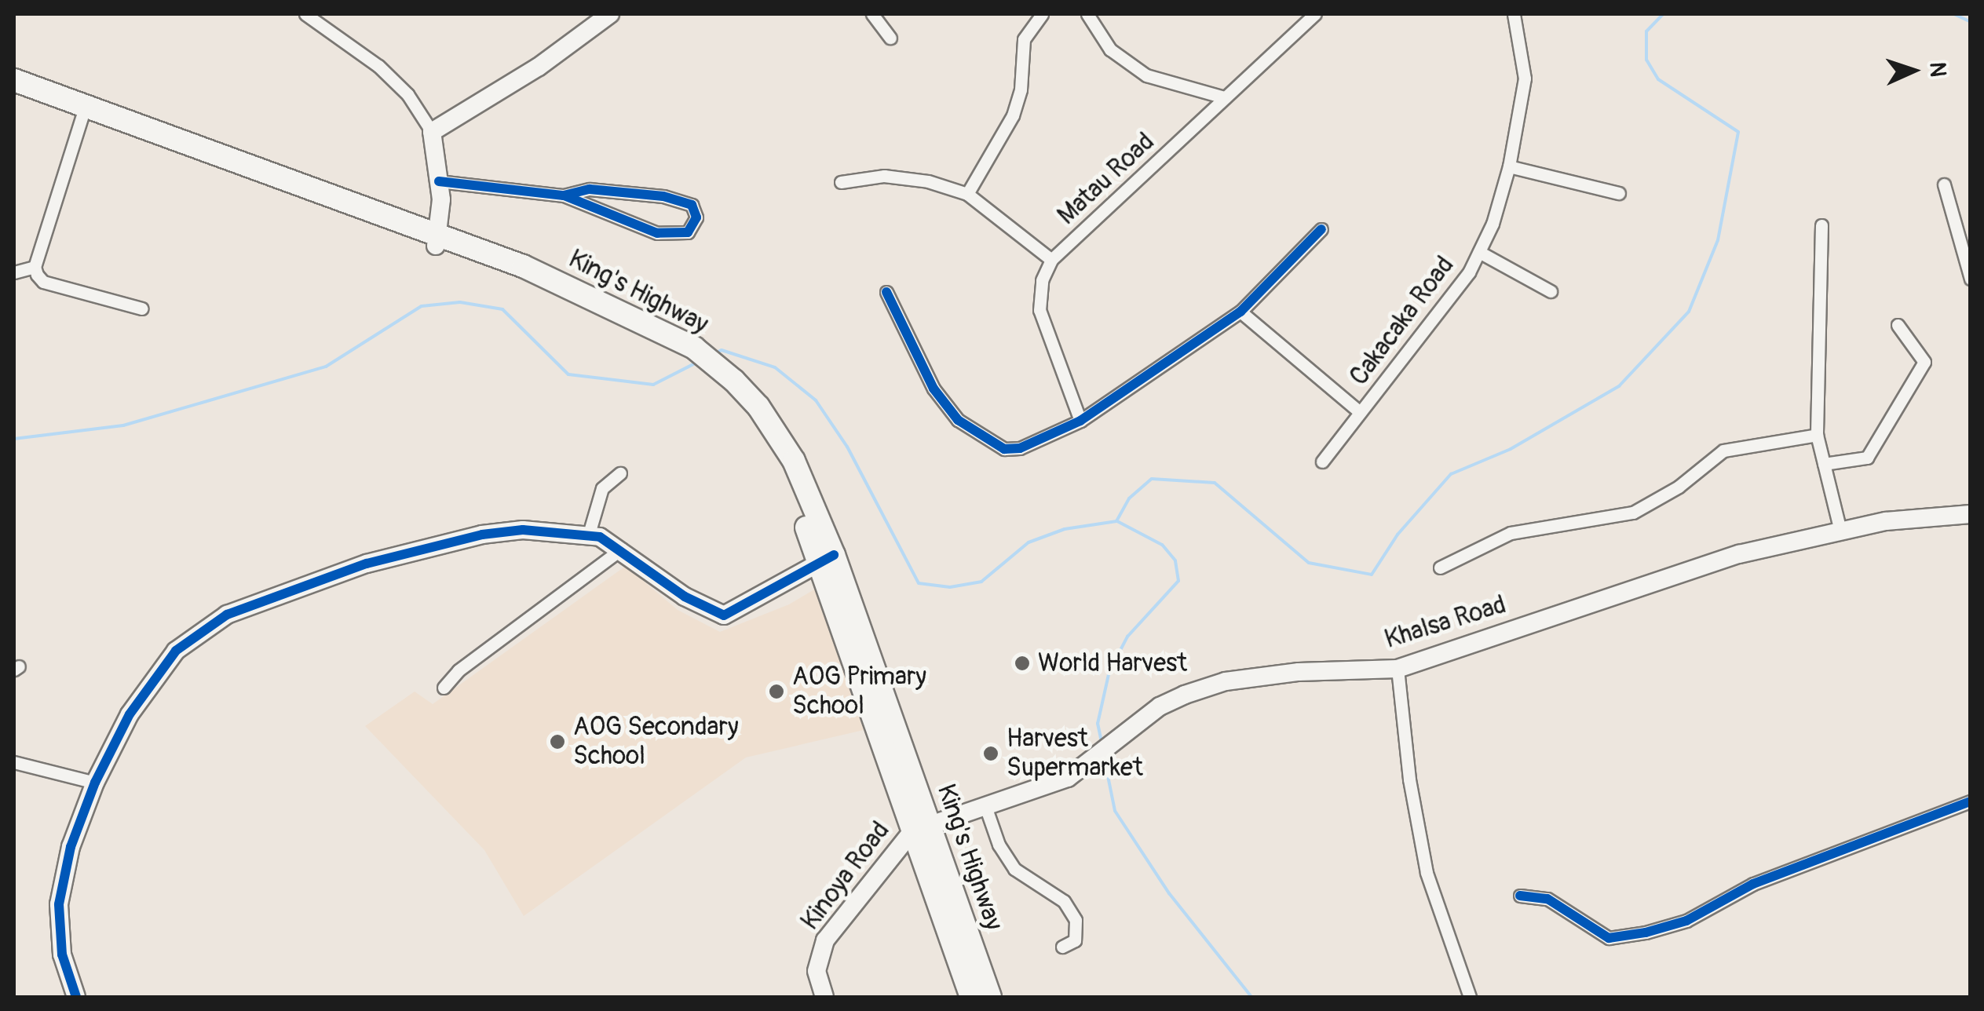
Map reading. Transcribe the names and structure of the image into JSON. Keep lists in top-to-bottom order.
{
  "streets": {
    "highway": ["King's Highway"],
    "street": [
      "Matau Road",
      "Cakacaka Road",
      "Khalsa Road",
      "Kinoya Road"
    ]
  },
  "crossings": [
    ["King's Highway", "Khalsa Road"],
    ["King's Highway", "Kinoya Road"],
    ["Khalsa Road", "Kinoya Road"]
  ],
  "places": [
    "World Harvest",
    "AOG Primary School",
    "AOG Secondary School",
    "Harvest Supermarket"
  ],
  "north": "right"
}
